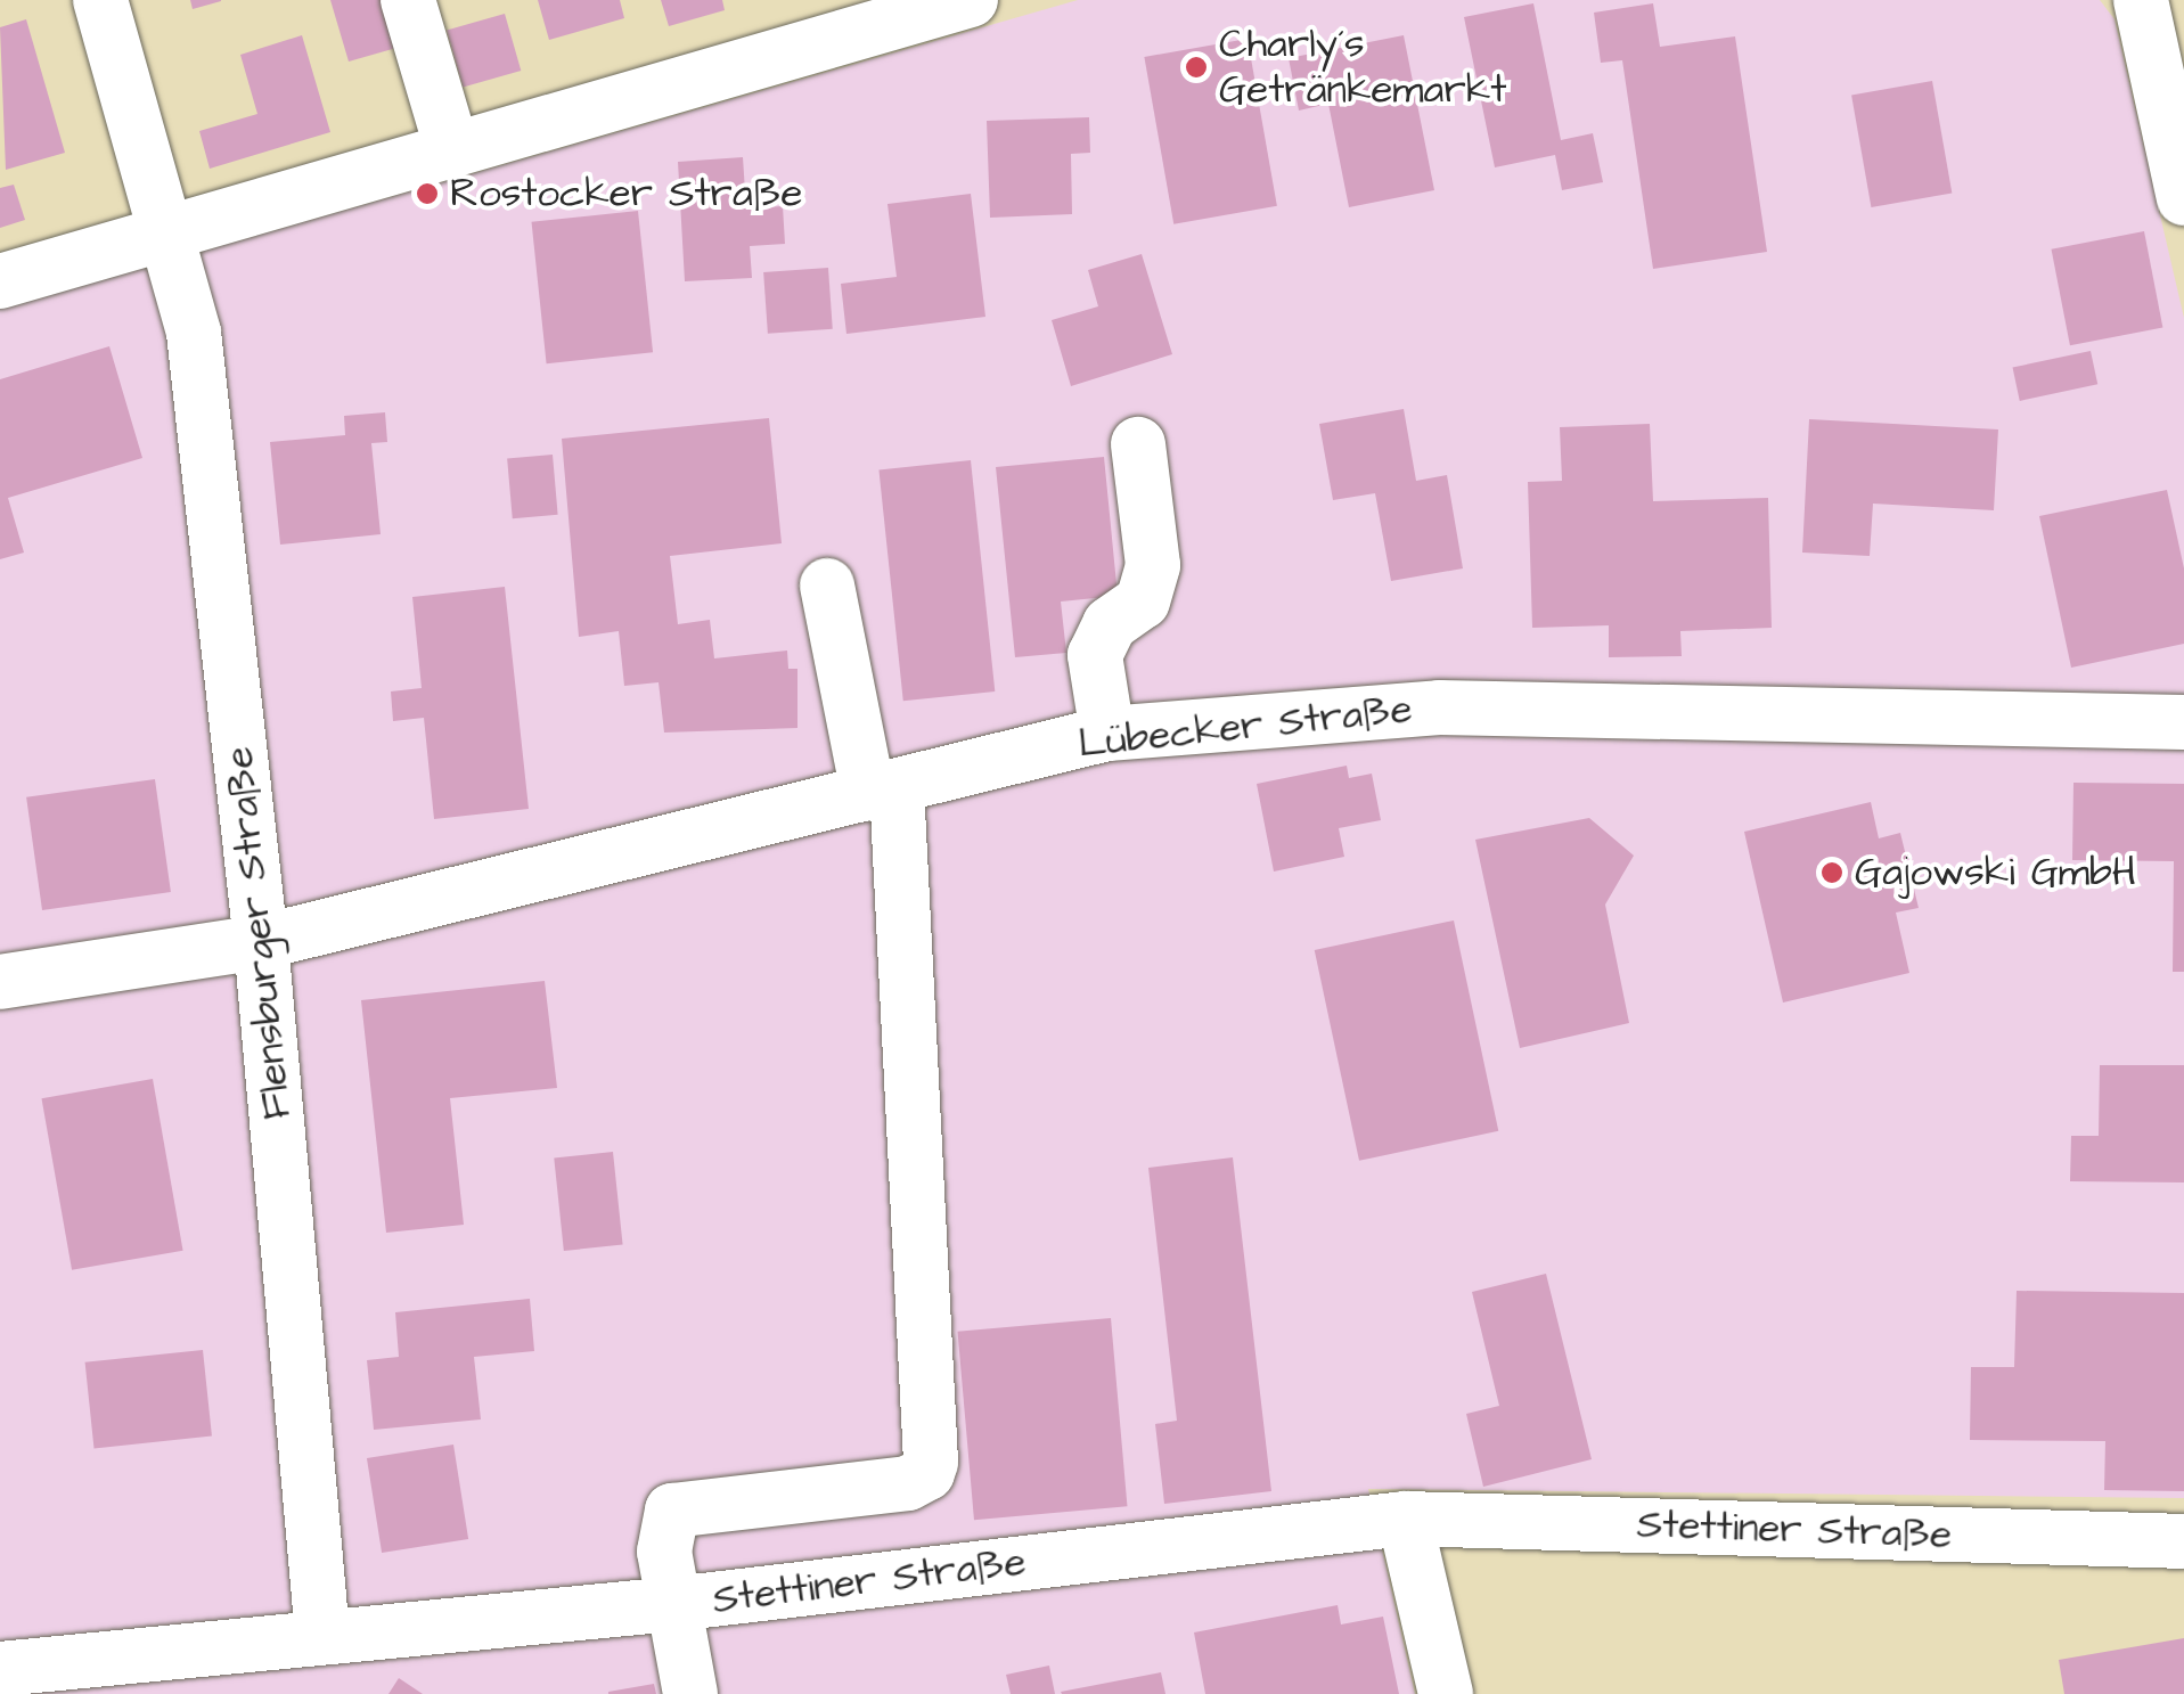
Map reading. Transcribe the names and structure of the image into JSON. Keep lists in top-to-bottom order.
{
  "streets": {
    "street": ["Lübecker Straße", "Flensburger Straße", "Stettiner Straße"]
  },
  "crossings": [
    ["Lübecker Straße", "Flensburger Straße"],
    ["Flensburger Straße", "Stettiner Straße"]
  ],
  "places": ["Charly´s Getränkemarkt", "Rostocker Straße", "Gajowski GmbH"]
}
